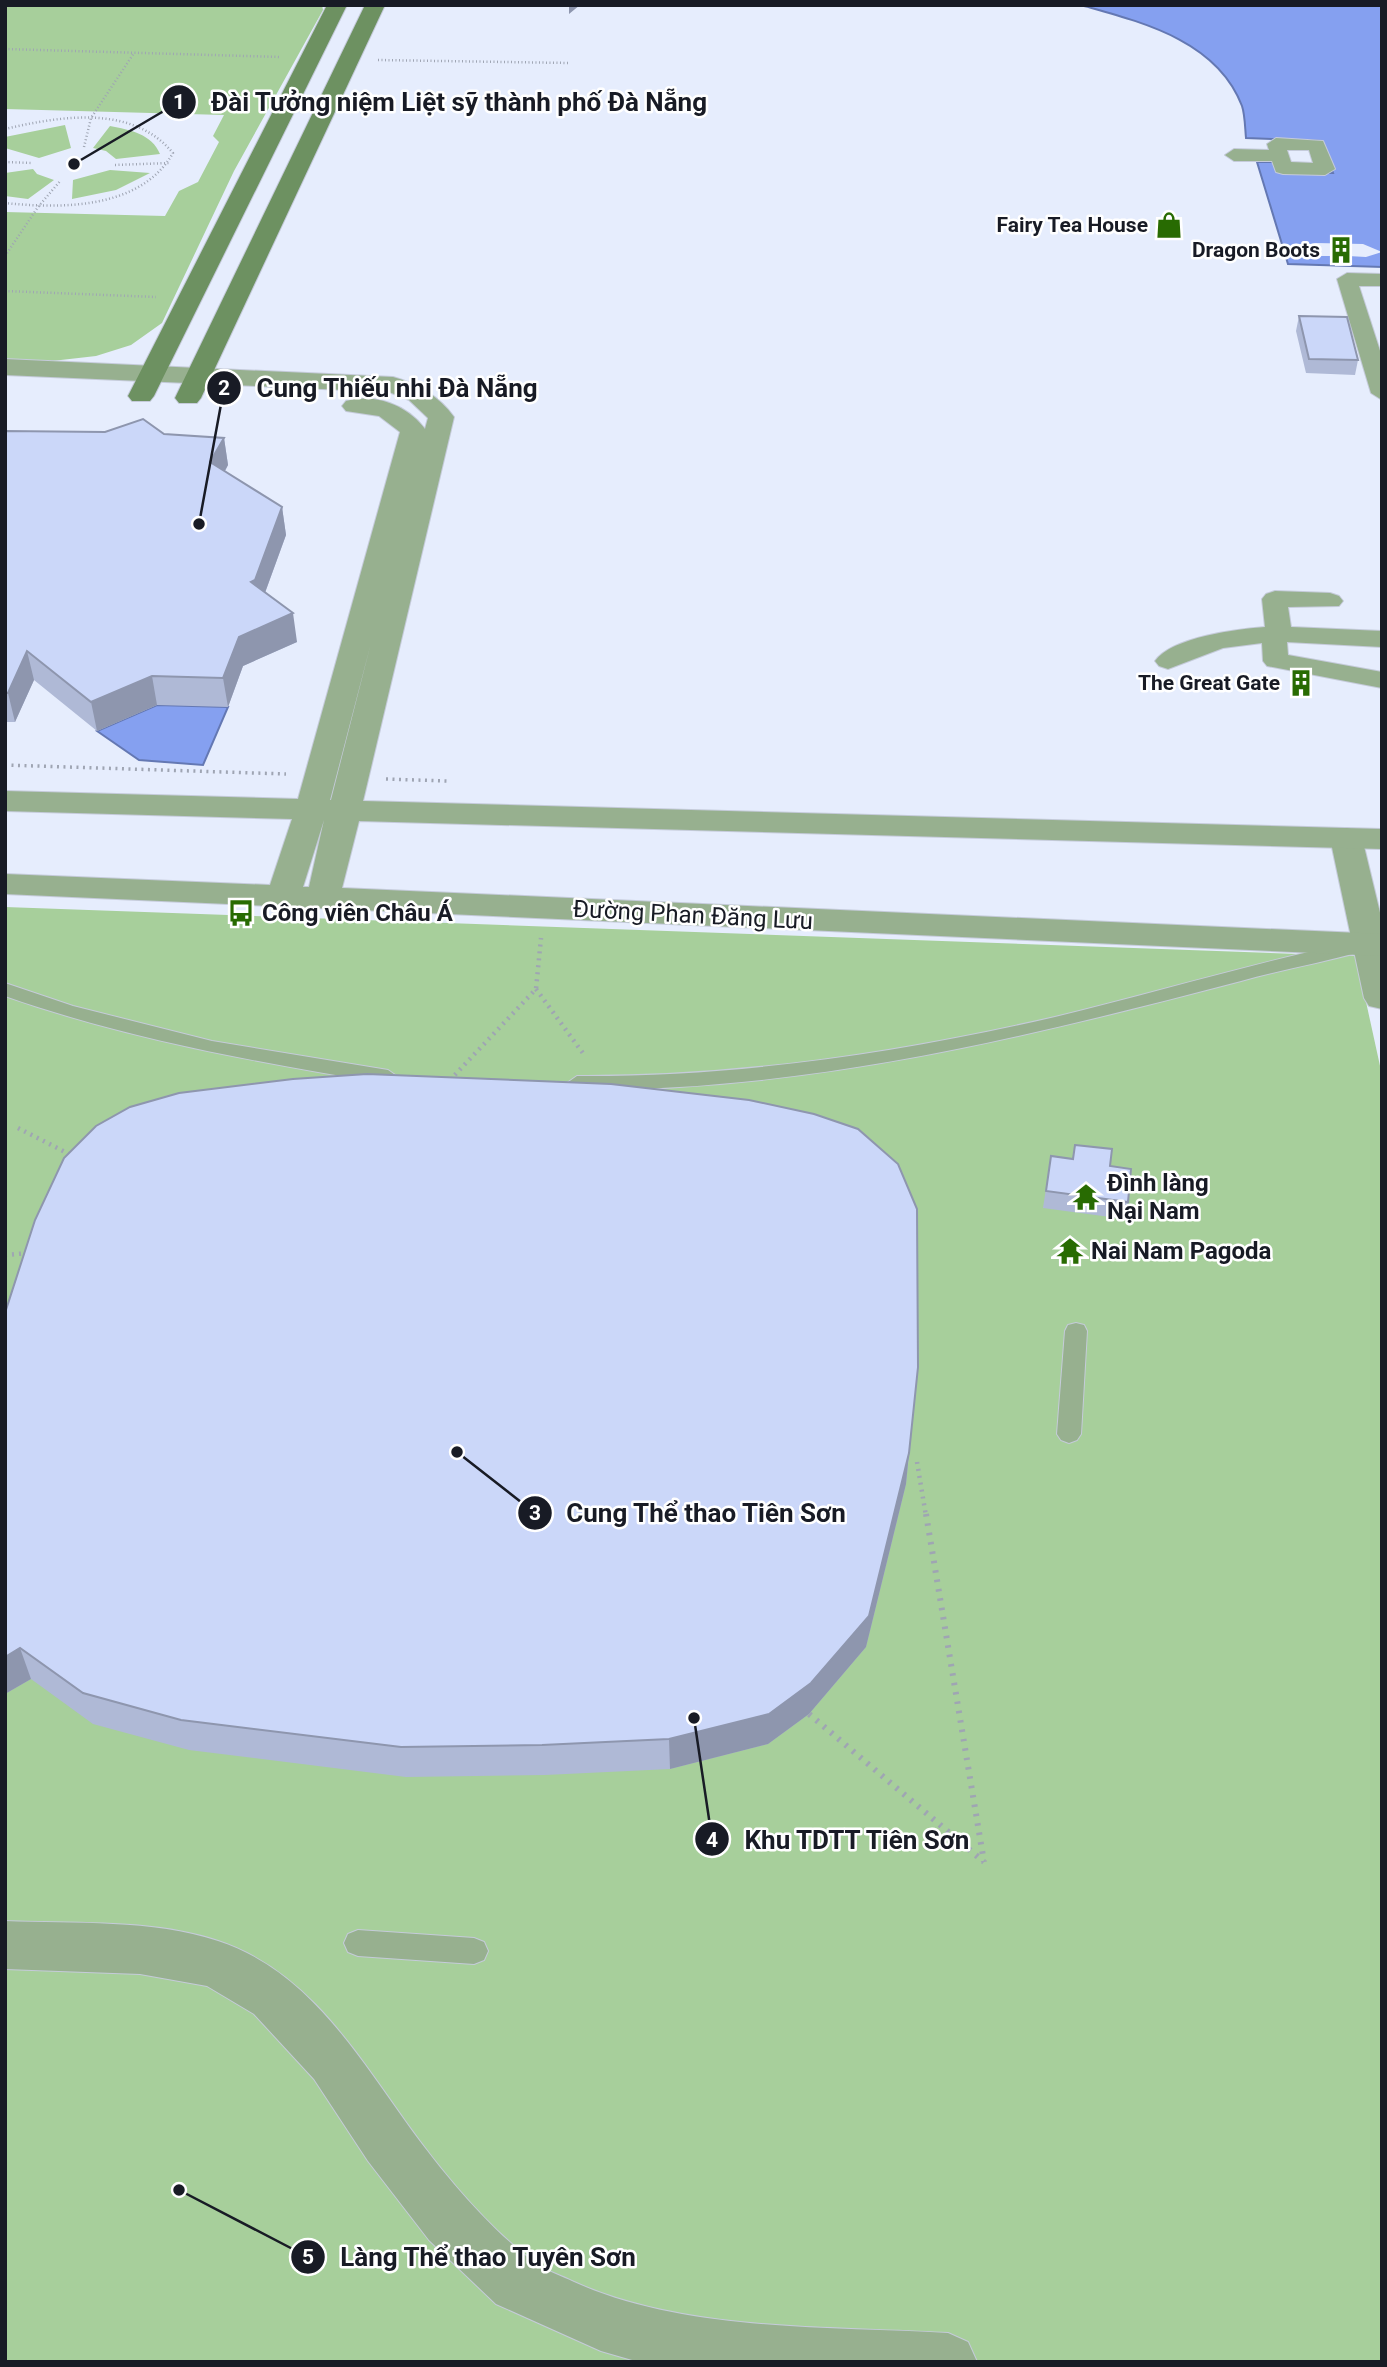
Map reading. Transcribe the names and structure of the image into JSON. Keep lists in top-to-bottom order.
{
  "streets": {
    "street": ["Đường Phan Đăng Lưu"]
  },
  "places": {
    "other": [
      "Đài Tưởng niệm Liệt sỹ thành phố Đà Nẵng",
      "Cung Thiếu nhi Đà Nẵng",
      "Cung Thể thao Tiên Sơn",
      "Khu TDTT Tiên Sơn",
      "Làng Thể thao Tuyên Sơn"
    ],
    "shop": ["Fairy Tea House"],
    "building": ["Dragon Boots", "The Great Gate"],
    "bus stop": ["Công viên Châu Á"],
    "temple": ["Đình làng Nại Nam", "Nai Nam Pagoda"]
  }
}
